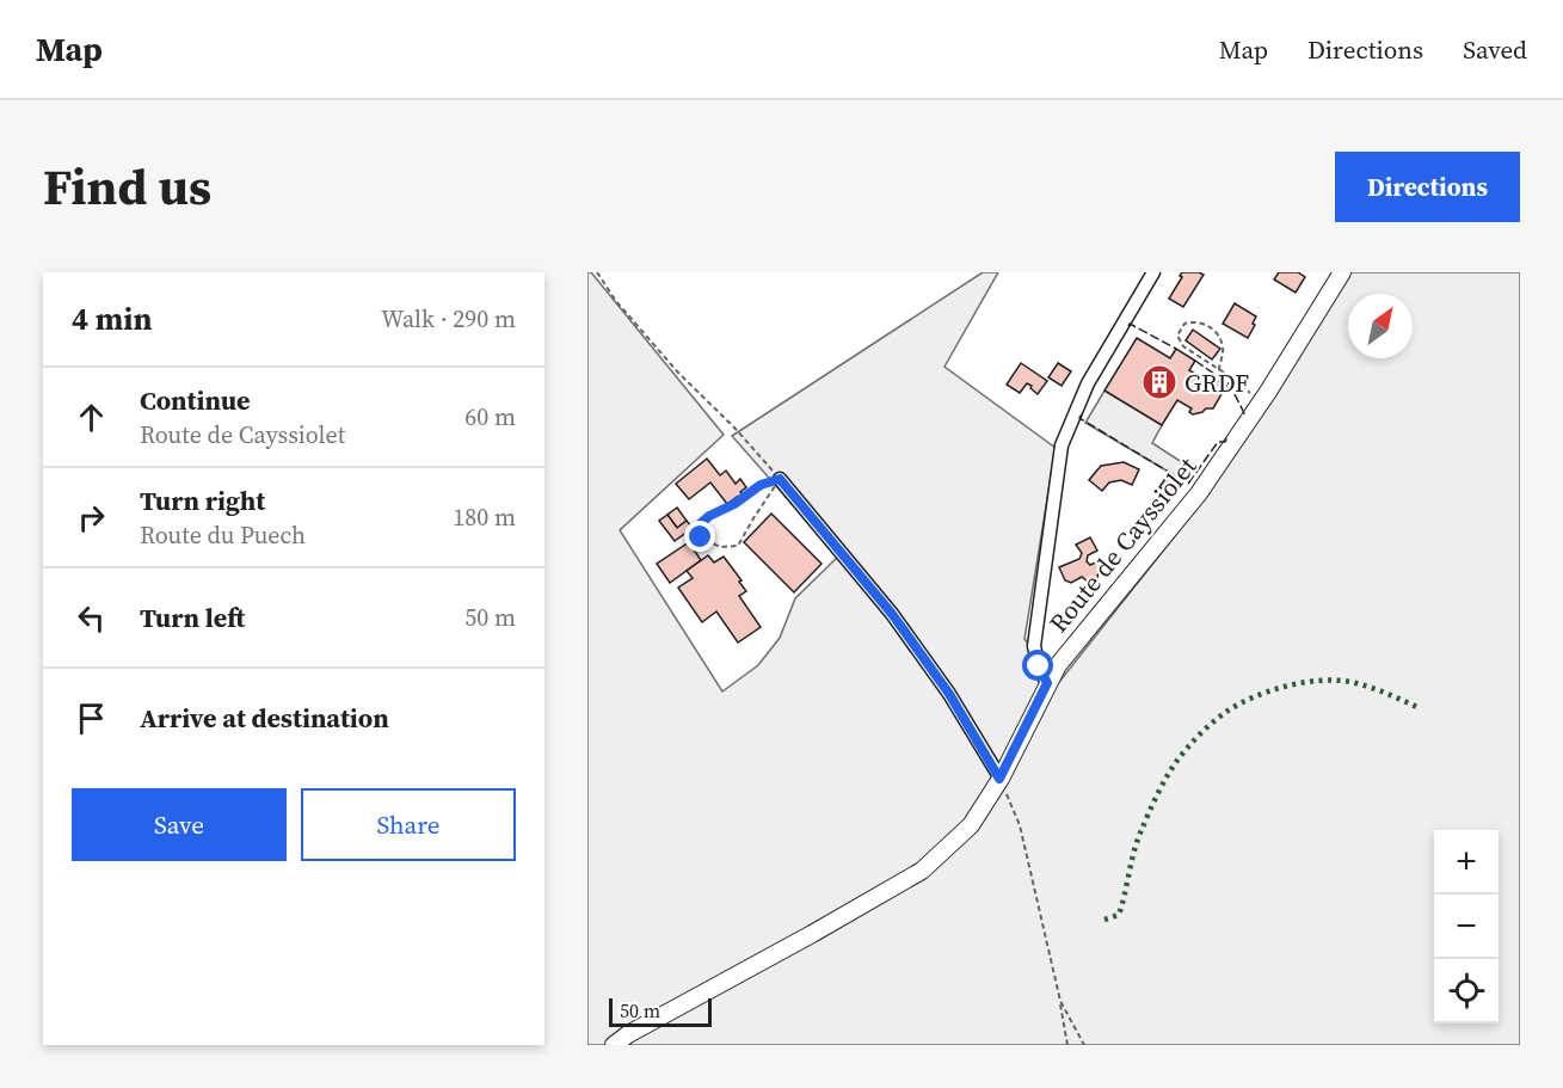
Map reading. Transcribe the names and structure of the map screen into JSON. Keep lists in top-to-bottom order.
{
  "streets": {
    "street": ["Route de Cayssiolet"]
  },
  "places": {
    "building": ["GRDF"]
  },
  "scale_bar": "50 m",
  "north": "top right",
  "page": {
    "header": "Map",
    "nav": ["Map", "Directions", "Saved"],
    "title": "Find us",
    "buttons": [
      "Directions",
      ["Save", "Share"]
    ],
    "heading": ["4 min", "Walk · 290 m"],
    "list": [
      ["Continue", "Route de Cayssiolet", "60 m"],
      ["Turn right", "Route du Puech", "180 m"],
      ["Turn left", "50 m"],
      "Arrive at destination"
    ],
    "map_buttons": ["+", "−"],
    "scale": "50 m"
  }
}
